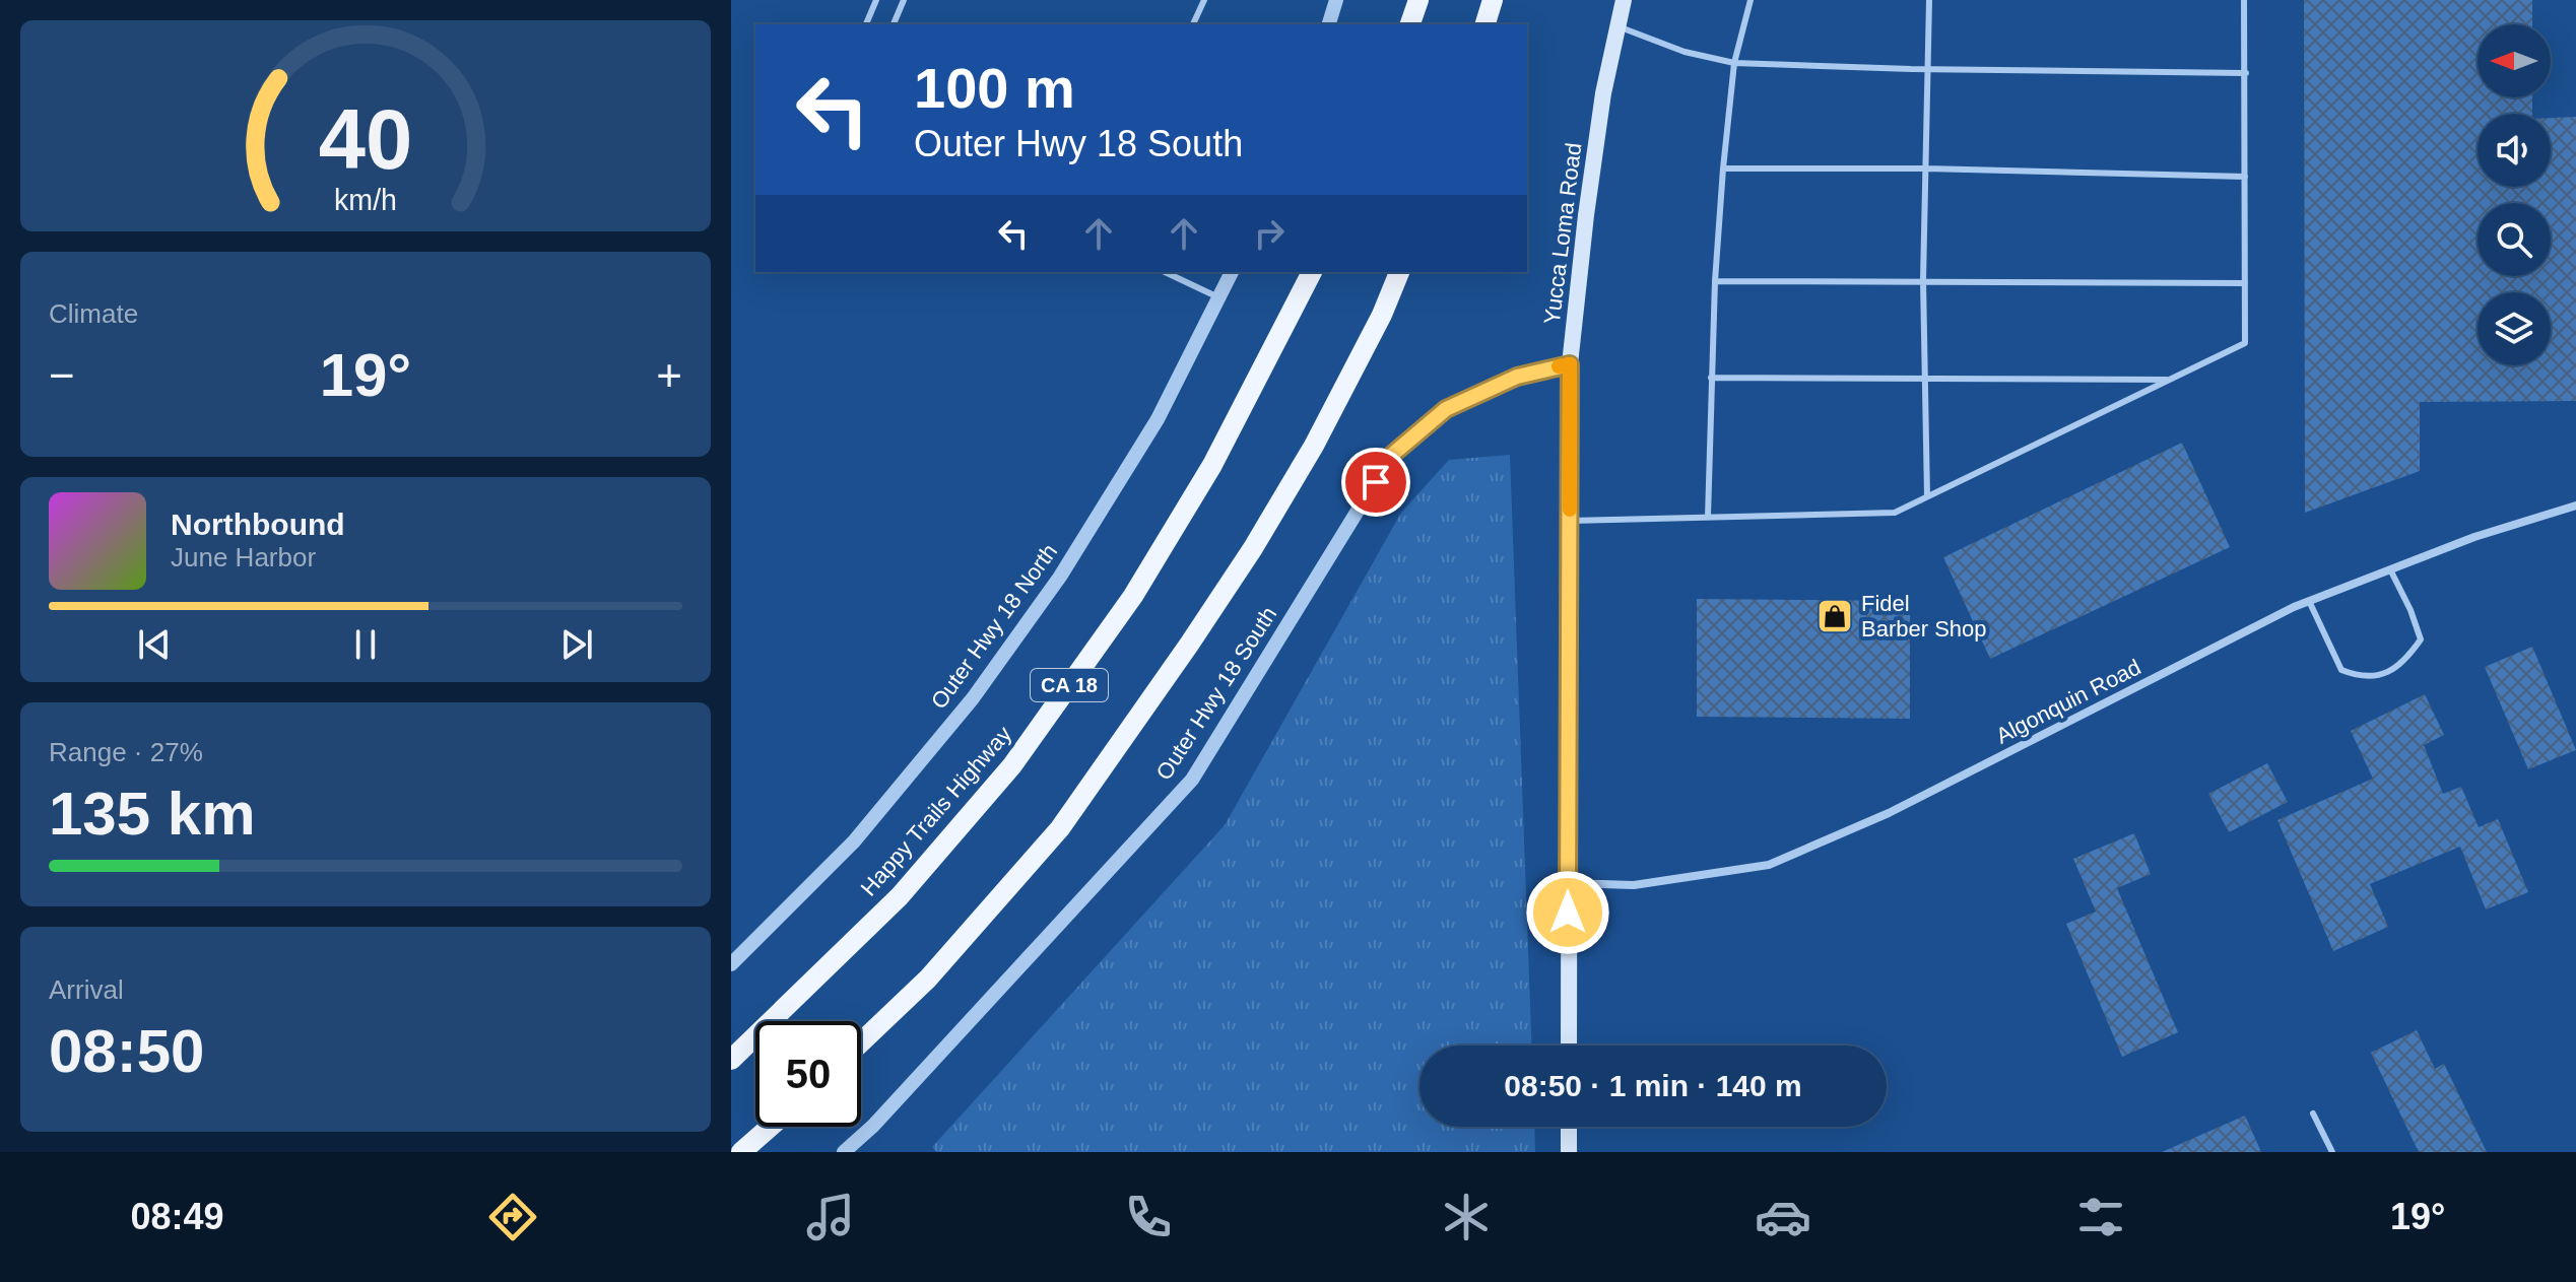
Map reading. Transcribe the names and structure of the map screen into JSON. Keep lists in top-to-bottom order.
{
  "streets": {
    "main road": ["Yucca Loma Road", "CA 18", "Happy Trails Highway"],
    "street": ["Outer Hwy 18 North", "Outer Hwy 18 South", "Algonquin Road"]
  },
  "crossings": [
    ["Yucca Loma Road", "Outer Hwy 18 South"],
    ["Yucca Loma Road", "Algonquin Road"]
  ],
  "places": {
    "shop": ["Fidel Barber Shop"]
  },
  "north": "left",
  "page": {
    "turn": ["100 m", "Outer Hwy 18 South"],
    "tile": [
      "Climate",
      ["Range · 27%", "135 km"],
      ["Arrival", "08:50"]
    ],
    "heat": ["−", "19°", "+"],
    "song": ["Northbound", "June Harbor"],
    "limit": "50",
    "trip": "08:50 · 1 min · 140 m",
    "tabs": ["08:49", "19°"],
    "gauge": ["40", "km/h"]
  }
}
